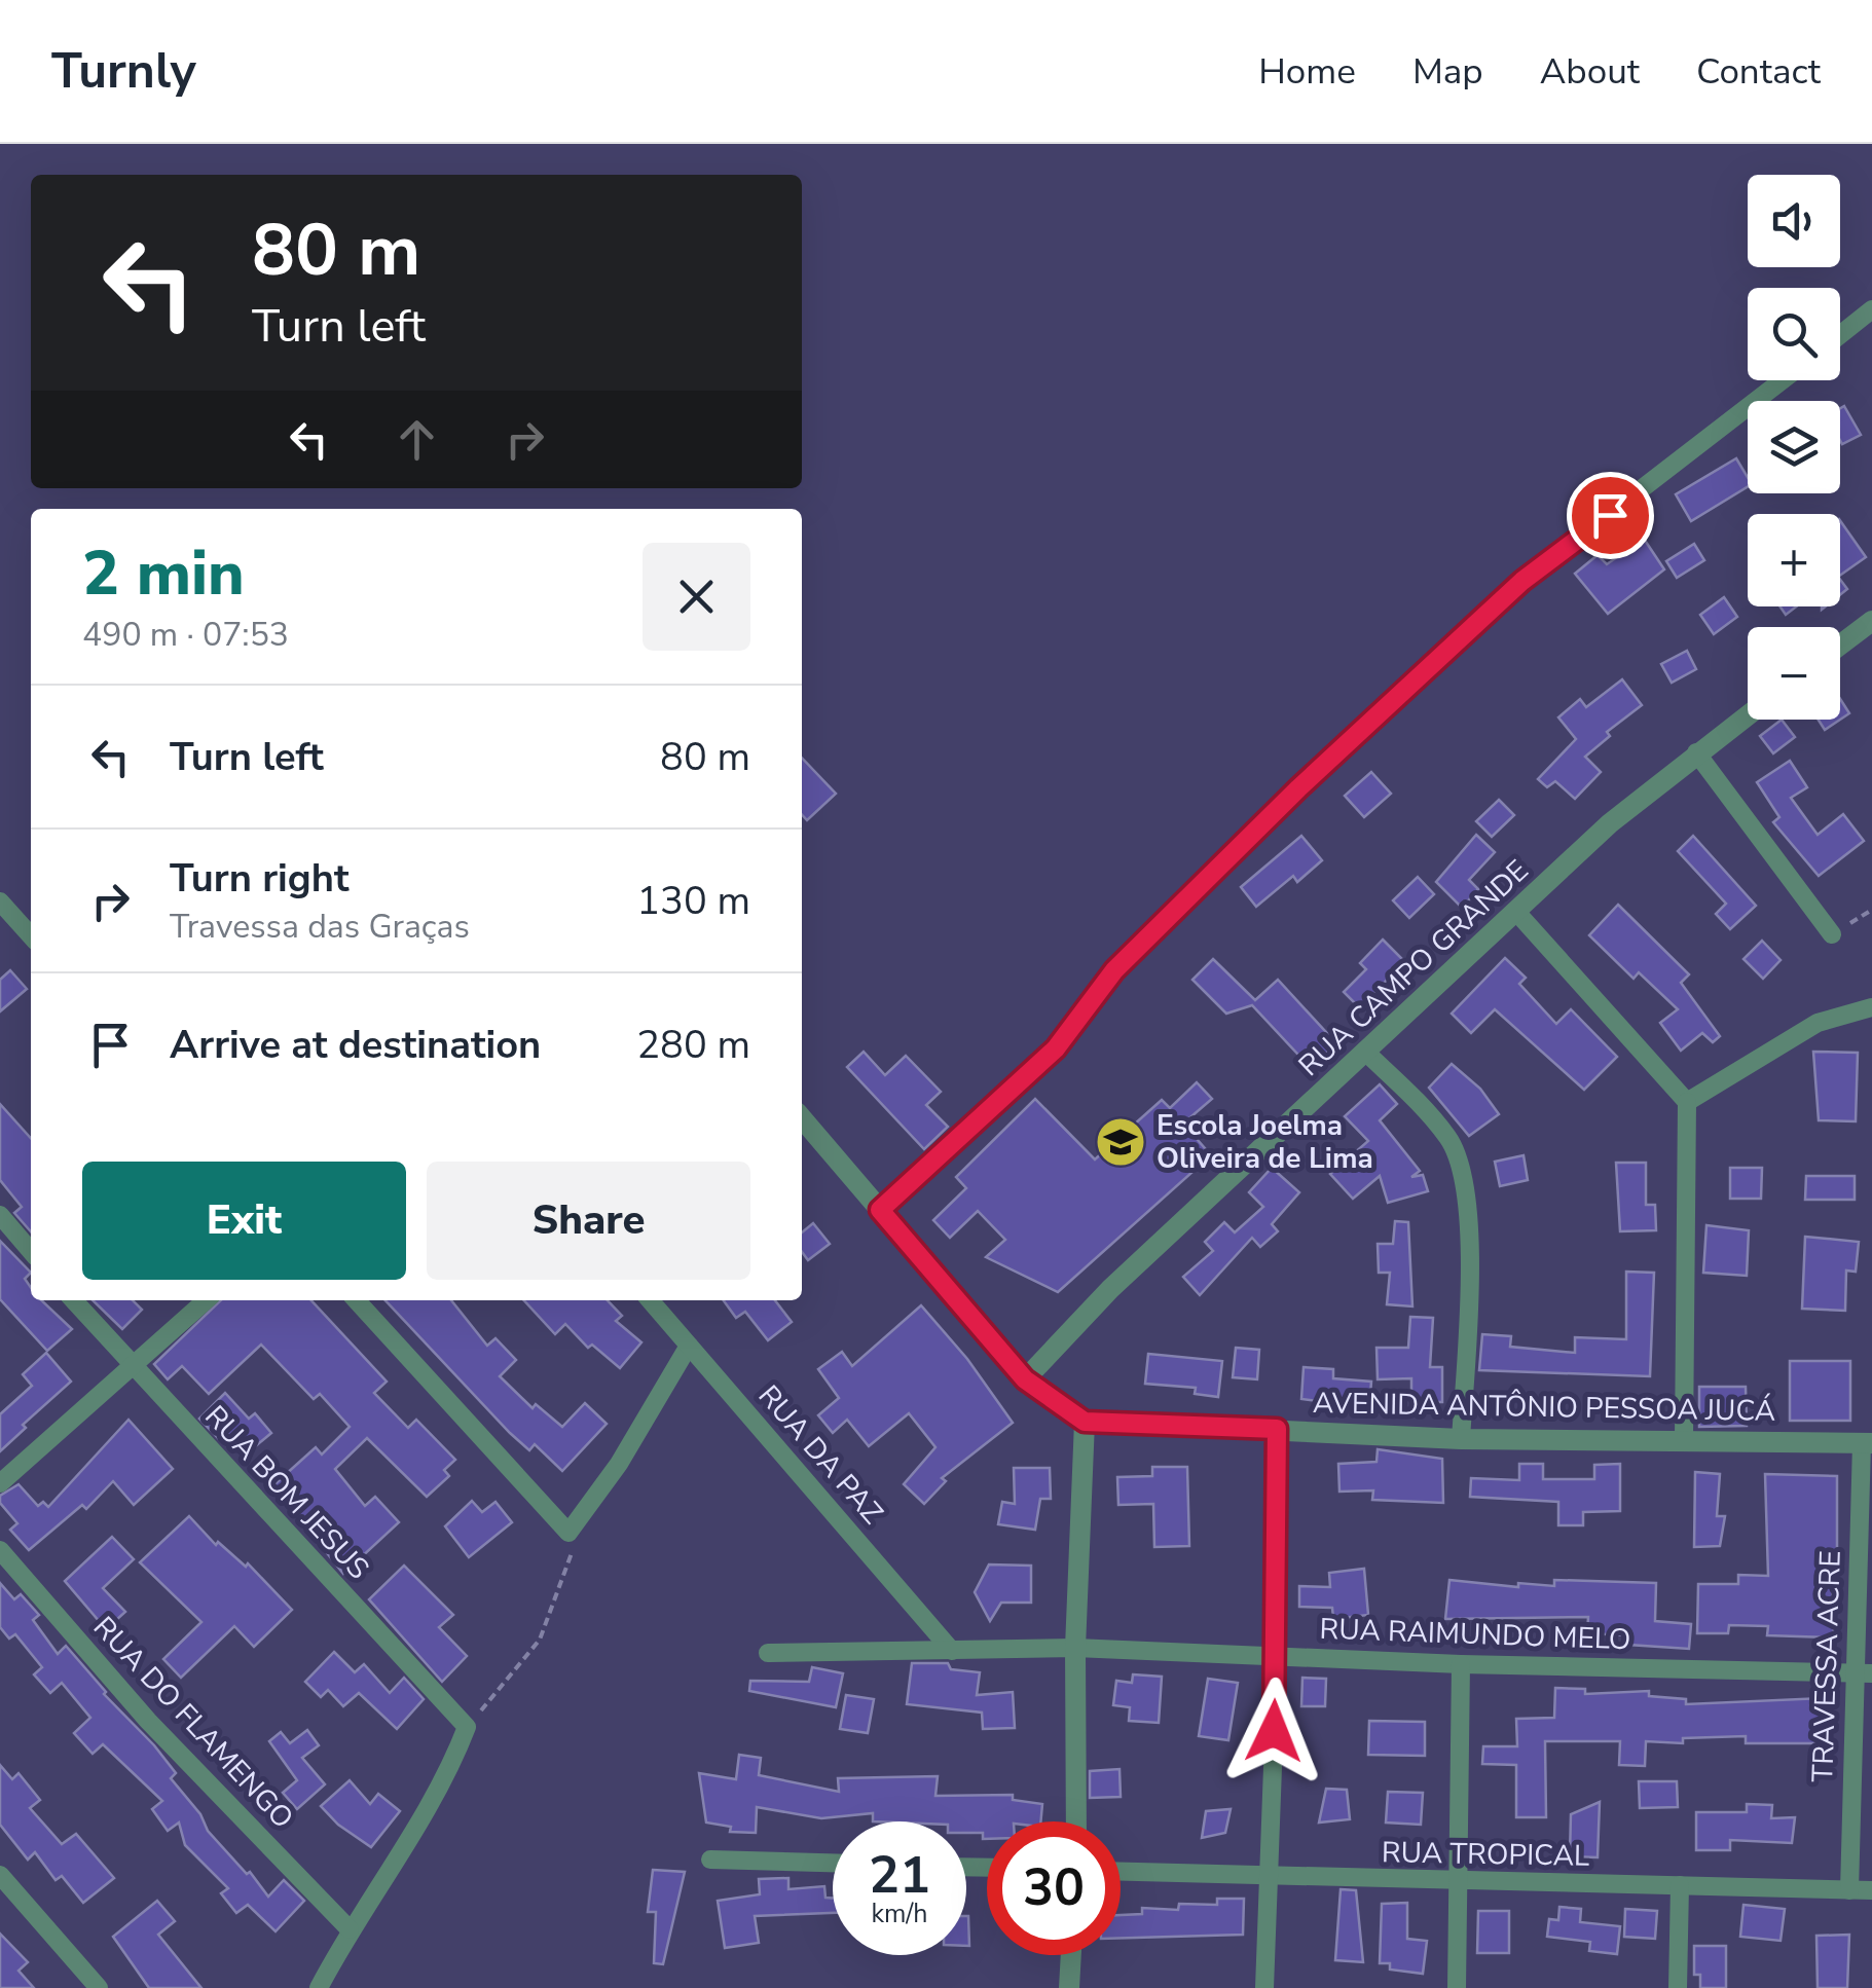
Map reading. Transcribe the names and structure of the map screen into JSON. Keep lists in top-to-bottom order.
{
  "streets": {
    "street": [
      "RUA CAMPO GRANDE",
      "AVENIDA ANTÔNIO PESSOA JUCÁ",
      "RUA DA PAZ",
      "RUA BOM JESUS",
      "RUA RAIMUNDO MELO",
      "TRAVESSA ACRE",
      "RUA DO FLAMENGO",
      "RUA TROPICAL"
    ]
  },
  "crossings": [
    ["AVENIDA ANTÔNIO PESSOA JUCÁ", "TRAVESSA ACRE"],
    ["RUA DA PAZ", "RUA RAIMUNDO MELO"],
    ["RUA RAIMUNDO MELO", "TRAVESSA ACRE"],
    ["TRAVESSA ACRE", "RUA TROPICAL"]
  ],
  "places": {
    "school or university": ["Escola Joelma Oliveira de Lima"]
  },
  "page": {
    "header": "Turnly",
    "nav": [
      "Home",
      "Map",
      "About",
      "Contact"
    ],
    "map_buttons": ["+", "−"],
    "turn": ["80 m", "Turn left"],
    "heading": ["2 min", "490 m · 07:53"],
    "list": [
      {
        "name": "Turn left",
        "value": "80 m"
      },
      {
        "name": "Turn right",
        "note": "Travessa das Graças",
        "value": "130 m"
      },
      {
        "name": "Arrive at destination",
        "value": "280 m"
      }
    ],
    "buttons": ["Exit", "Share"],
    "speed": "21 km/h",
    "limit": "30"
  }
}
